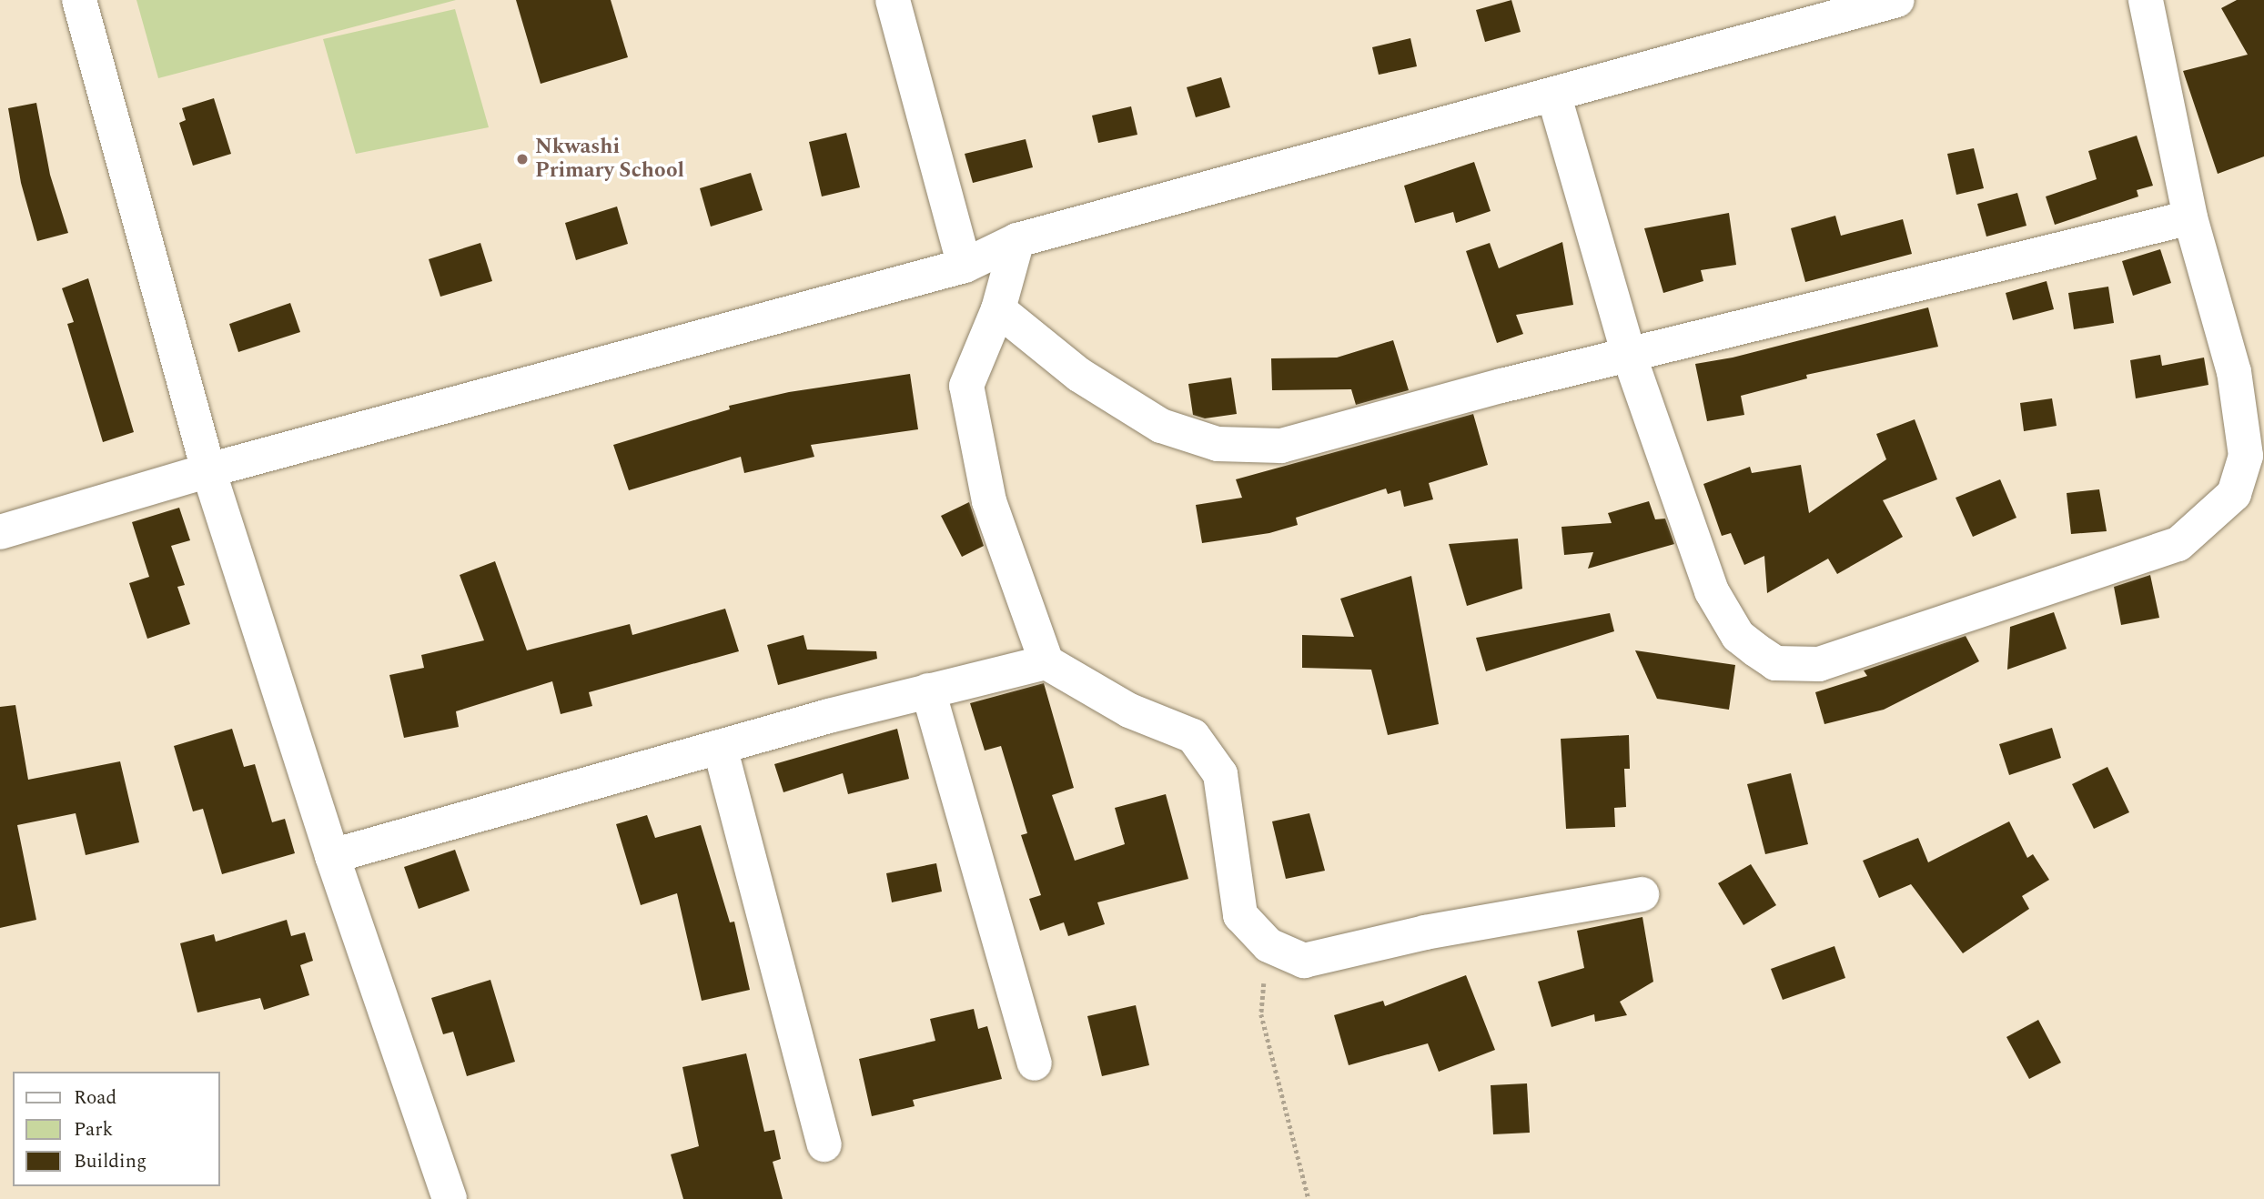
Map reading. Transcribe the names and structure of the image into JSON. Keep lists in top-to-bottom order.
{
  "places": ["Nkwashi Primary School"],
  "legend": ["Road", "Park", "Building"]
}
